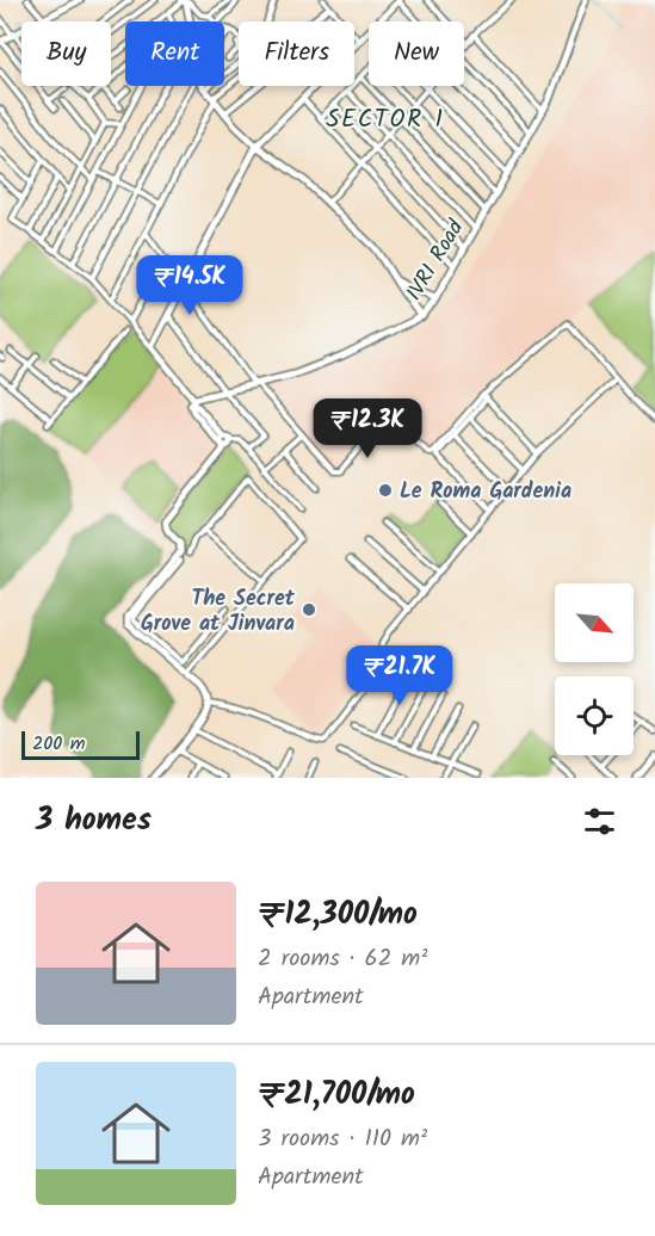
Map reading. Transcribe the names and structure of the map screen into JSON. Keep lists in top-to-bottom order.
{
  "streets": {
    "street": ["IVRI Road"]
  },
  "districts": ["SECTOR 1"],
  "places": ["Le Roma Gardenia", "The Secret Grove at Jinvara"],
  "scale_bar": "200 m",
  "north": "bottom right",
  "page": {
    "chip": [
      "Buy",
      "Rent",
      "Filters",
      "New"
    ],
    "price": ["₹14.5K", "₹12.3K", "₹21.7K"],
    "scale": "200 m",
    "heading": "3 homes",
    "list": [
      {
        "name": "₹12,300/mo",
        "note": "2 rooms · 62 m² · Apartment"
      },
      {
        "name": "₹21,700/mo",
        "note": "3 rooms · 110 m² · Apartment"
      }
    ]
  }
}
